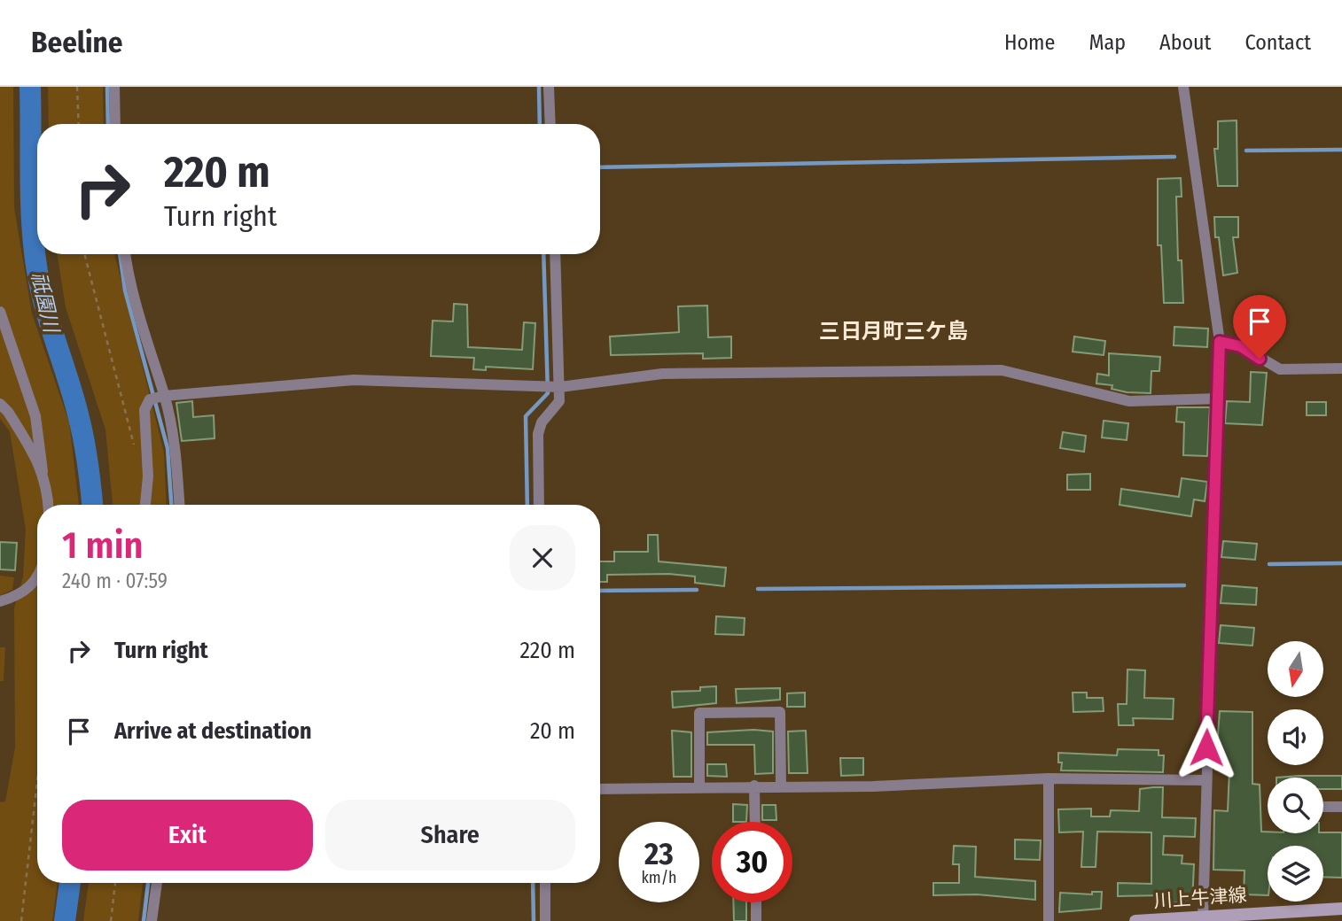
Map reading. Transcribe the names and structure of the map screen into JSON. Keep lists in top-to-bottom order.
{
  "streets": {
    "main road": ["川上牛津線"]
  },
  "districts": ["三日月町三ケ島"],
  "water": ["祇園川"],
  "north": "bottom",
  "page": {
    "header": "Beeline",
    "nav": [
      "Home",
      "Map",
      "About",
      "Contact"
    ],
    "turn": ["220 m", "Turn right"],
    "heading": ["1 min", "240 m · 07:59"],
    "list": [
      {
        "name": "Turn right",
        "value": "220 m"
      },
      {
        "name": "Arrive at destination",
        "value": "20 m"
      }
    ],
    "buttons": ["Exit", "Share"],
    "speed": "23 km/h",
    "limit": "30"
  }
}
